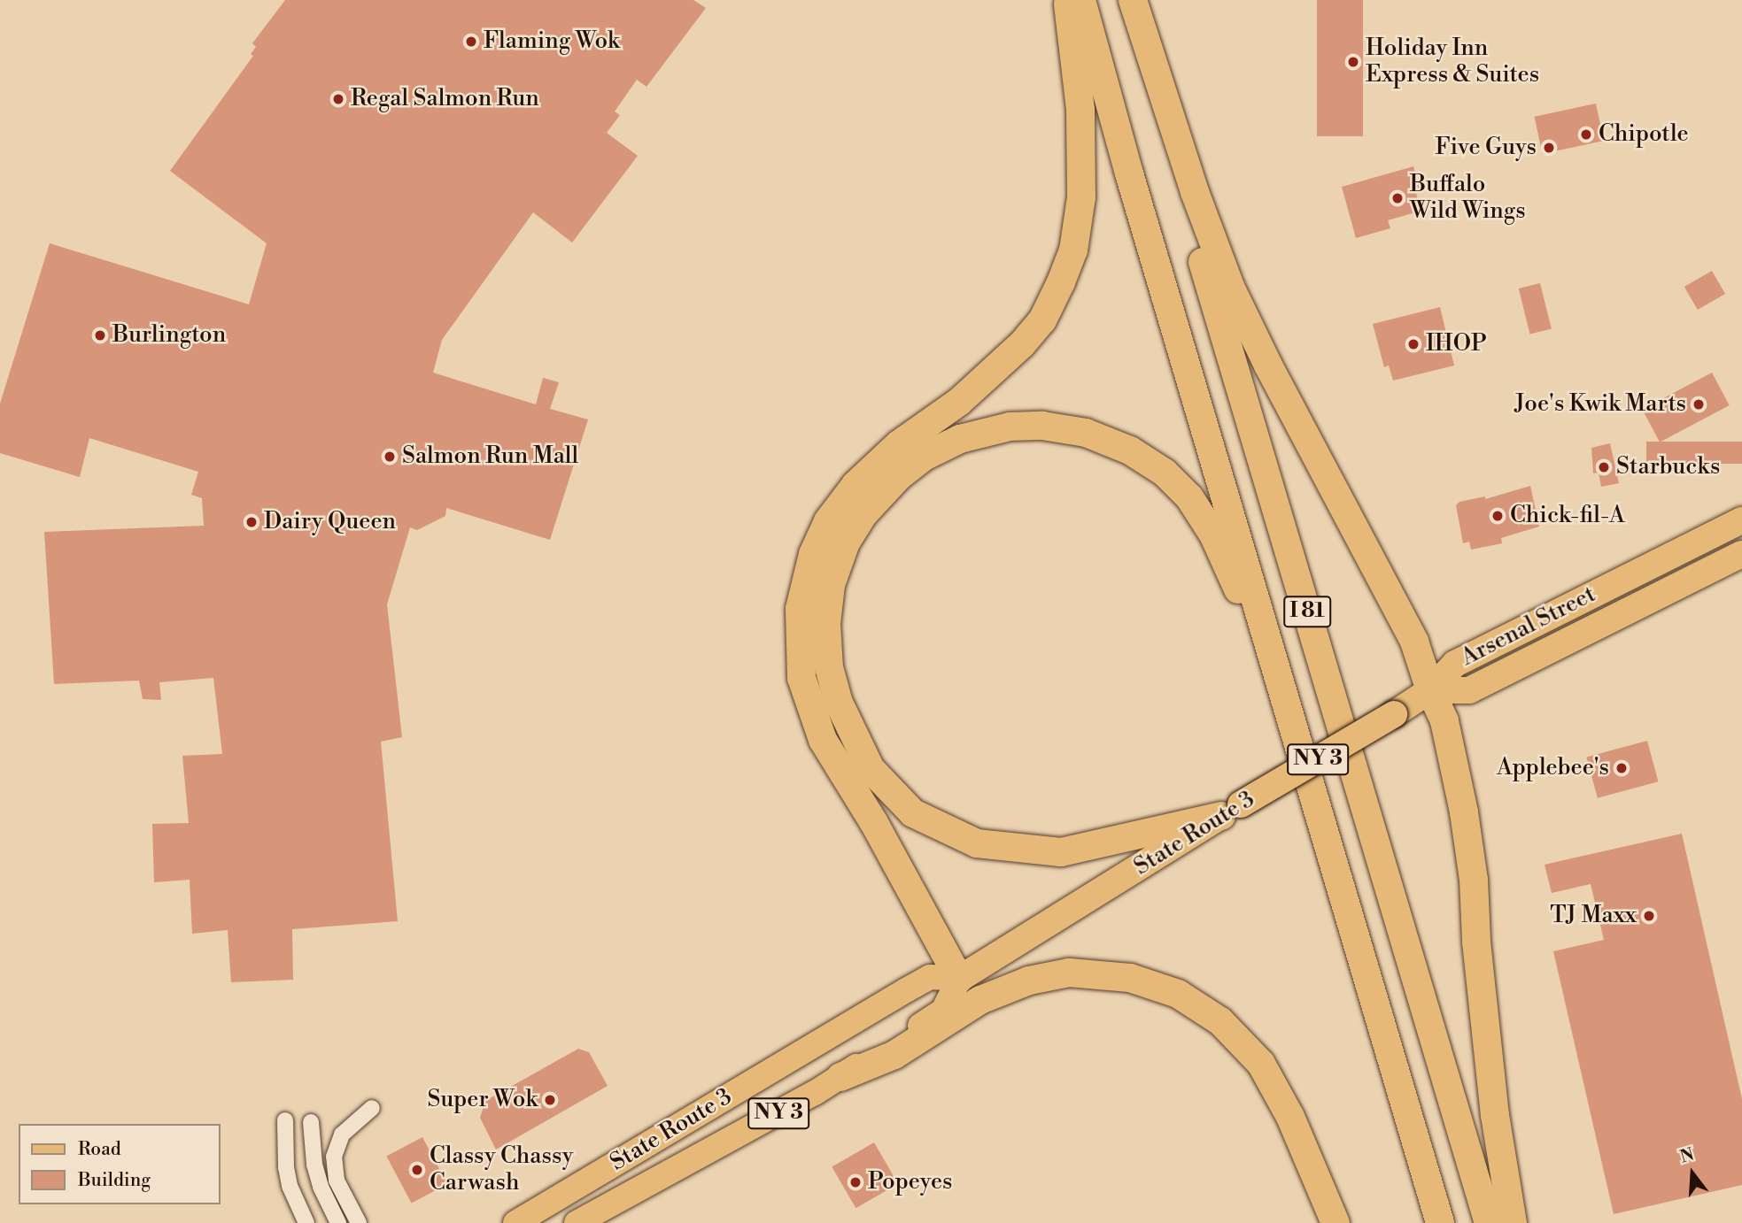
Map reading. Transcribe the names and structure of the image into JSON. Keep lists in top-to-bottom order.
{
  "streets": {
    "highway": [
      "I 81",
      "Arsenal Street",
      "NY 3",
      "State Route 3"
    ]
  },
  "crossings": [
    ["Arsenal Street", "State Route 3"]
  ],
  "places": [
    "Flaming Wok",
    "Holiday Inn Express & Suites",
    "Regal Salmon Run",
    "Chipotle",
    "Five Guys",
    "Buffalo Wild Wings",
    "Burlington",
    "IHOP",
    "Joe's Kwik Marts",
    "Salmon Run Mall",
    "Starbucks",
    "Chick-fil-A",
    "Dairy Queen",
    "Applebee's",
    "TJ Maxx",
    "Super Wok",
    "Classy Chassy Carwash",
    "Popeyes"
  ],
  "legend": ["Road", "Building"],
  "north": "top"
}
